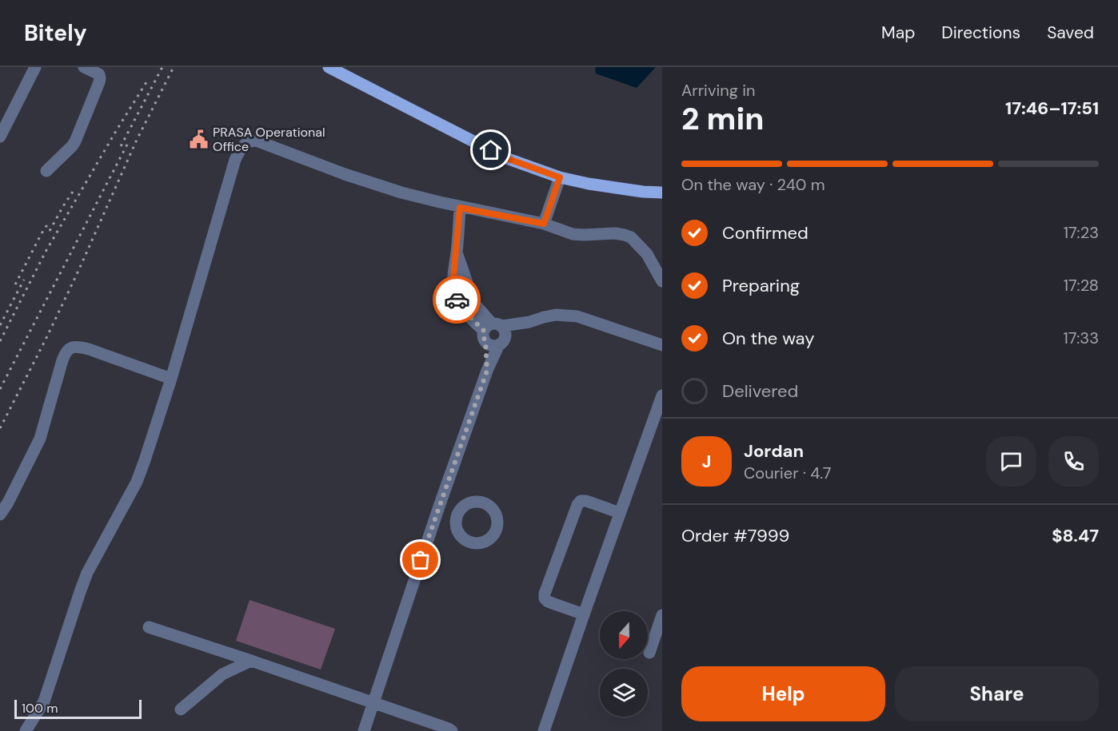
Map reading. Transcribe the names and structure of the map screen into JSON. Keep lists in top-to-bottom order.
{
  "places": {
    "public building": ["PRASA Operational Office"]
  },
  "scale_bar": "100 m",
  "north": "bottom",
  "page": {
    "header": "Bitely",
    "nav": ["Map", "Directions", "Saved"],
    "heading": ["2 min", "Arriving in", "17:46–17:51"],
    "panel": [
      "Jordan",
      "Courier · 4.7",
      "Order #7999",
      "$8.47"
    ],
    "bar": "On the way · 240 m",
    "list": [
      ["Confirmed", "17:23"],
      ["Preparing", "17:28"],
      ["On the way", "17:33"],
      "Delivered"
    ],
    "round": "J",
    "buttons": ["Help", "Share"],
    "scale": "100 m"
  }
}
